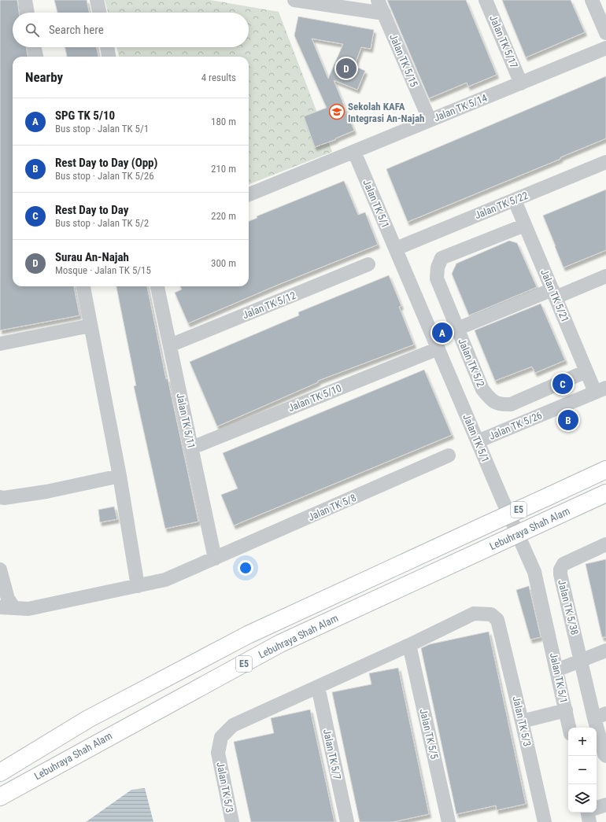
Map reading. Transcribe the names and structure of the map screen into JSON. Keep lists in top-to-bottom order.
{
  "streets": {
    "highway": ["E5", "Lebuhraya Shah Alam"],
    "street": [
      "Jalan TK 5/17",
      "Jalan TK 5/15",
      "Jalan TK 5/14",
      "Jalan TK 5/1",
      "Jalan TK 5/22",
      "Jalan TK 5/21",
      "Jalan TK 5/12",
      "Jalan TK 5/2",
      "Jalan TK 5/10",
      "Jalan TK 5/11",
      "Jalan TK 5/26",
      "Jalan TK 5/8",
      "Jalan TK 5/38",
      "Jalan TK 5/3",
      "Jalan TK 5/5",
      "Jalan TK 5/7"
    ]
  },
  "crossings": [
    ["Jalan TK 5/17", "Jalan TK 5/14"],
    ["Jalan TK 5/15", "Jalan TK 5/14"],
    ["Jalan TK 5/14", "Jalan TK 5/1"],
    ["Jalan TK 5/1", "Jalan TK 5/22"],
    ["Jalan TK 5/1", "Jalan TK 5/10"],
    ["Jalan TK 5/1", "Jalan TK 5/26"],
    ["Jalan TK 5/22", "Jalan TK 5/21"],
    ["Jalan TK 5/21", "Jalan TK 5/2"],
    ["Jalan TK 5/21", "Jalan TK 5/26"],
    ["Jalan TK 5/12", "Jalan TK 5/11"],
    ["Jalan TK 5/10", "Jalan TK 5/11"],
    ["Jalan TK 5/11", "Jalan TK 5/8"],
    ["Jalan TK 5/3", "Jalan TK 5/5"],
    ["Jalan TK 5/3", "Jalan TK 5/7"]
  ],
  "places": {
    "school or university": ["Sekolah KAFA Integrasi An-Najah"]
  },
  "page": {
    "search": "Search here",
    "pins": [
      "D",
      "A",
      "C",
      "B"
    ],
    "heading": ["Nearby", "4 results"],
    "list": [
      {
        "mark": "A",
        "name": "SPG TK 5/10",
        "note": "Bus stop · Jalan TK 5/1",
        "value": "180 m"
      },
      {
        "mark": "B",
        "name": "Rest Day to Day (Opp)",
        "note": "Bus stop · Jalan TK 5/26",
        "value": "210 m"
      },
      {
        "mark": "C",
        "name": "Rest Day to Day",
        "note": "Bus stop · Jalan TK 5/2",
        "value": "220 m"
      },
      {
        "mark": "D",
        "name": "Surau An-Najah",
        "note": "Mosque · Jalan TK 5/15",
        "value": "300 m"
      }
    ],
    "map_buttons": ["+", "−"]
  }
}
